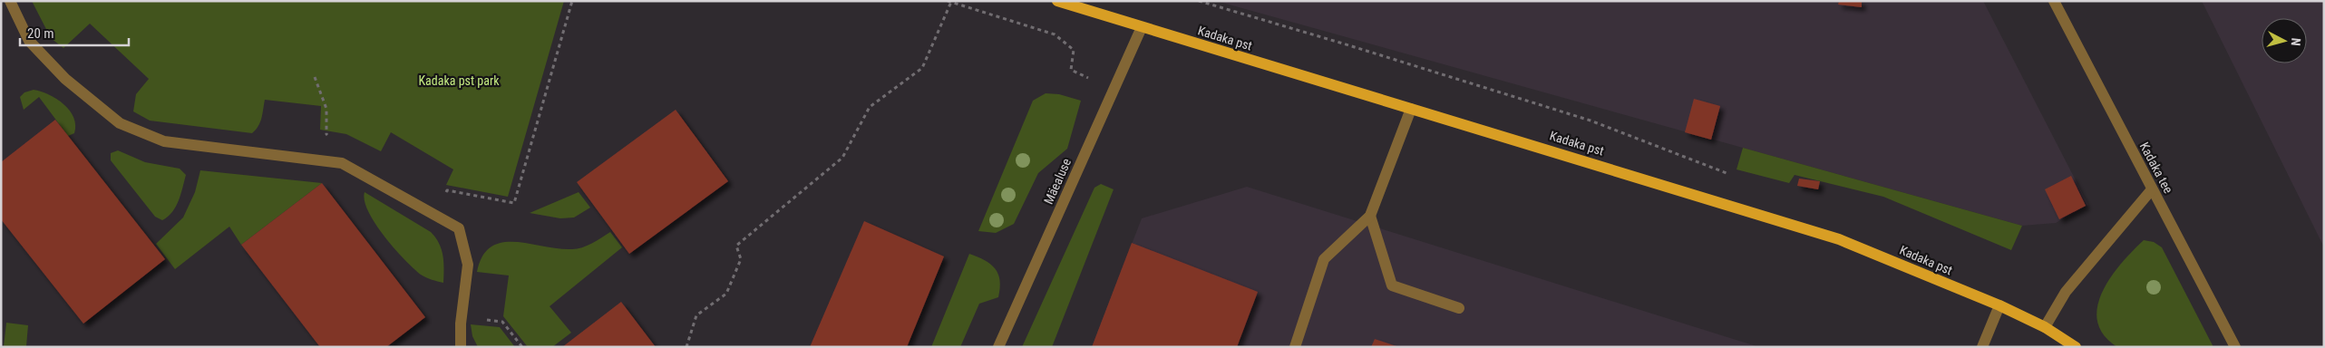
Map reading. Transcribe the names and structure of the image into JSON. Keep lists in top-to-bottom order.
{
  "streets": {
    "main road": ["Kadaka pst"],
    "street": ["Kadaka tee", "Mäealuse"]
  },
  "crossings": [
    ["Kadaka pst", "Mäealuse"]
  ],
  "parks": ["Kadaka pst park"],
  "scale_bar": "20 m",
  "north": "right"
}
